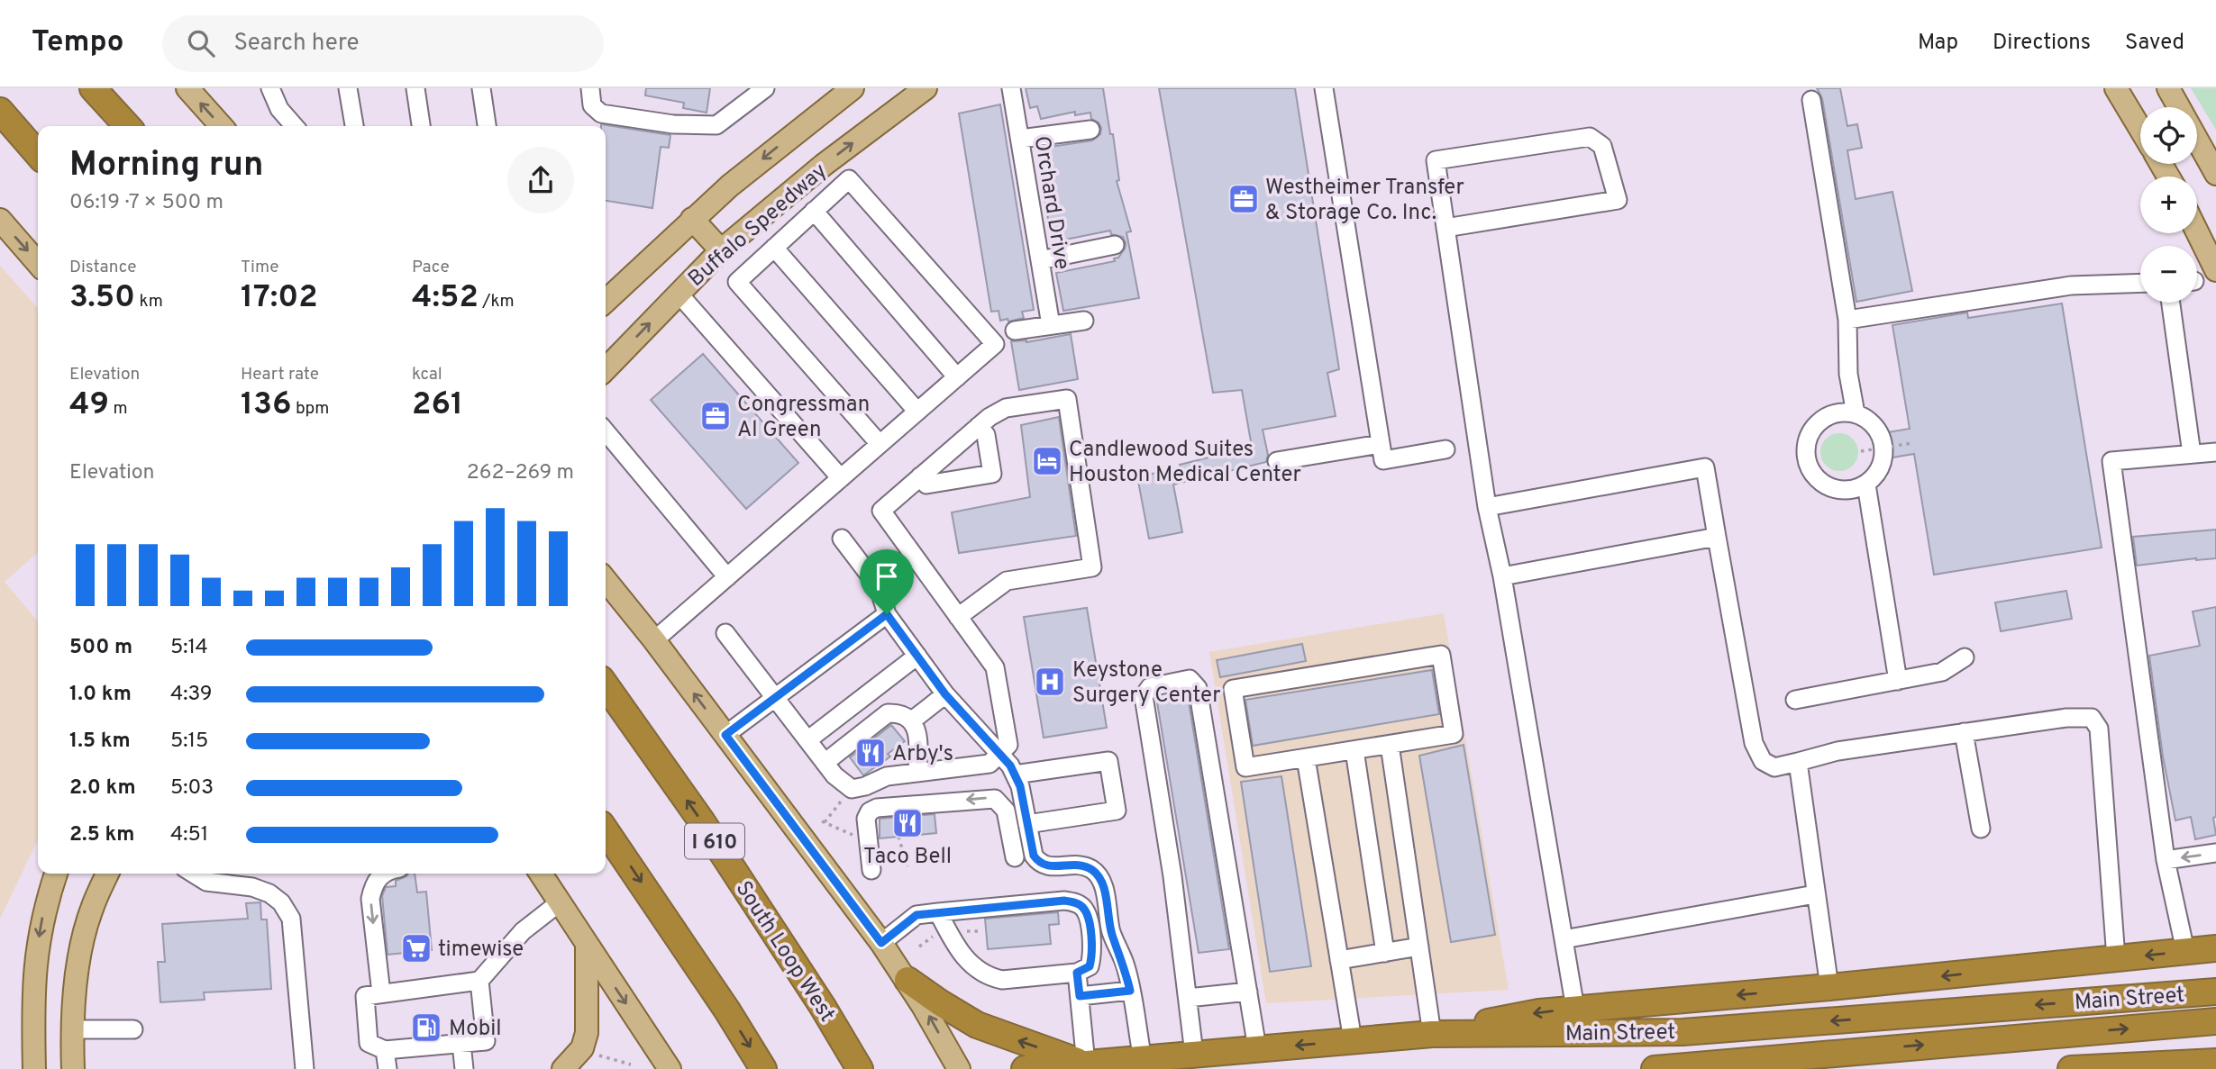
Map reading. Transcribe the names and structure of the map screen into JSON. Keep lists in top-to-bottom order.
{
  "streets": {
    "highway": ["I 610", "South Loop West", "Main Street"],
    "main road": ["Buffalo Speedway"],
    "lane": ["Orchard Drive"]
  },
  "places": {
    "office": ["Westheimer Transfer & Storage Co. Inc.", "Congressman Al Green"],
    "hotel": ["Candlewood Suites Houston Medical Center"],
    "hospital": ["Keystone Surgery Center"],
    "restaurant": ["Arby's", "Taco Bell"],
    "supermarket": ["timewise"],
    "fuel station": ["Mobil"]
  },
  "page": {
    "header": "Tempo",
    "search": "Search here",
    "nav": ["Map", "Directions", "Saved"],
    "map_buttons": ["+", "−"],
    "heading": ["Morning run", "06:19 · 7 × 500 m"],
    "stats": [
      ["Distance", "3.50 km"],
      ["Time", "17:02"],
      ["Pace", "4:52 /km"],
      ["Elevation", "49 m"],
      ["Heart rate", "136 bpm"],
      ["kcal", "261"]
    ],
    "chart": ["Elevation", "262–269 m"],
    "list": [
      {
        "name": "500 m",
        "note": "5:14"
      },
      {
        "name": "1.0 km",
        "note": "4:39"
      },
      {
        "name": "1.5 km",
        "note": "5:15"
      },
      {
        "name": "2.0 km",
        "note": "5:03"
      },
      {
        "name": "2.5 km",
        "note": "4:51"
      }
    ]
  }
}
